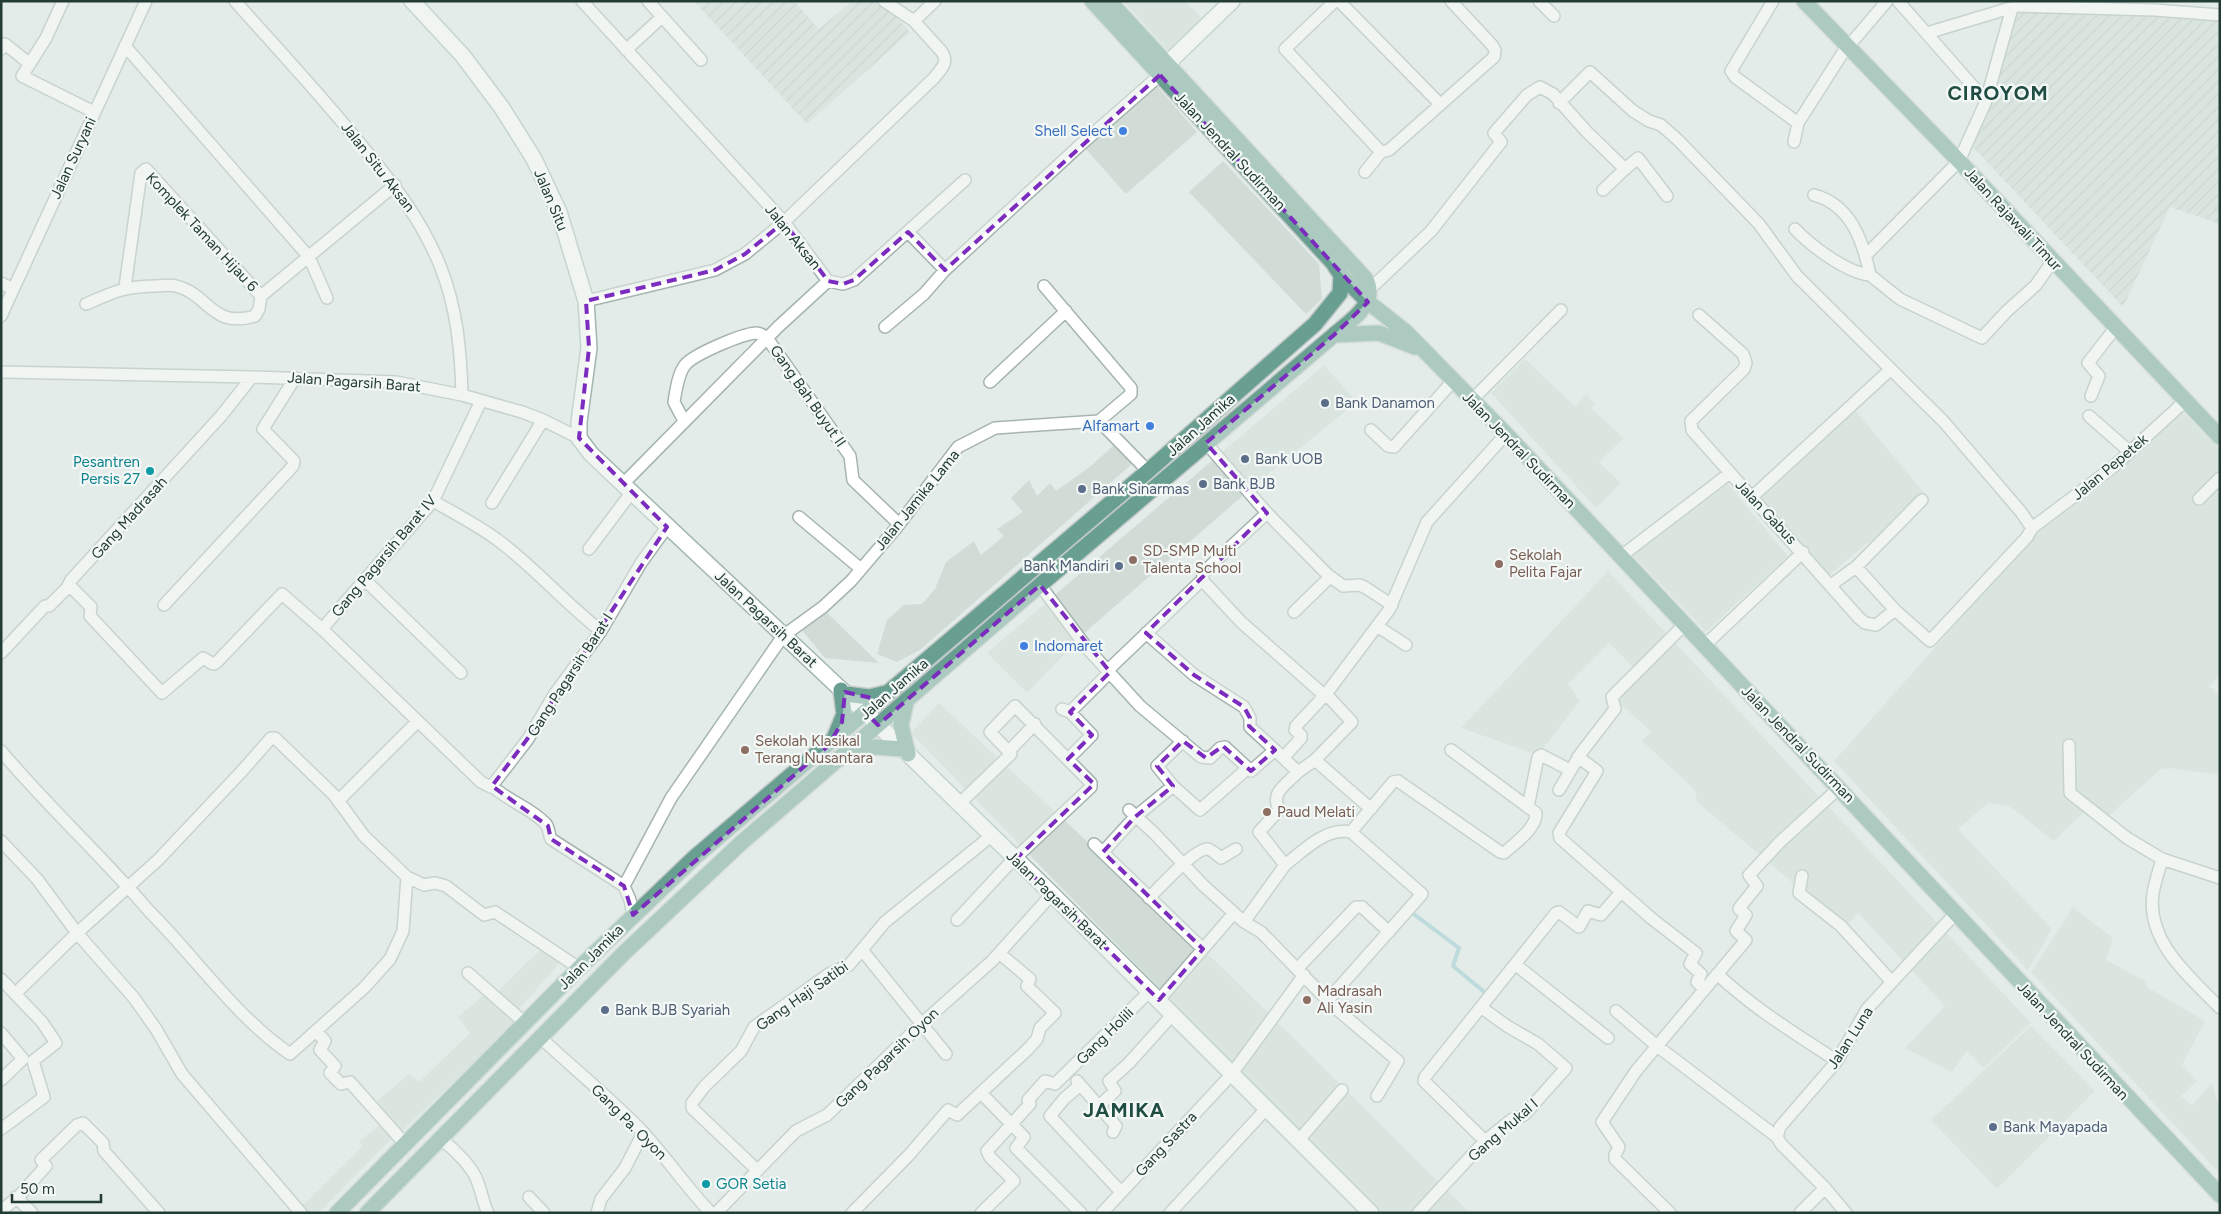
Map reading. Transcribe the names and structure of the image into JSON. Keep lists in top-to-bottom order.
{
  "streets": {
    "main road": ["Jalan Jendral Sudirman", "Jalan Rajawali Timur", "Jalan Jamika"],
    "street": [
      "Jalan Suryani",
      "Jalan Situ Aksan",
      "Jalan Situ",
      "Komplek Taman Hijau 6",
      "Jalan Aksan",
      "Jalan Pagarsih Barat",
      "Gang Bah Buyut II",
      "Jalan Pepetek",
      "Jalan Jamika Lama",
      "Jalan Gabus",
      "Gang Madrasah",
      "Gang Pagarsih Barat IV",
      "Gang Pagarsih Barat I",
      "Gang Haji Satibi",
      "Gang Holili",
      "Jalan Luna",
      "Gang Pagarsih Oyon",
      "Gang Pa. Oyon",
      "Gang Mukal I",
      "Gang Sastra"
    ]
  },
  "crossings": [
    ["Jalan Jendral Sudirman", "Jalan Jamika"],
    ["Jalan Jendral Sudirman", "Jalan Gabus"],
    ["Jalan Jendral Sudirman", "Jalan Luna"],
    ["Jalan Situ Aksan", "Jalan Pagarsih Barat"],
    ["Jalan Situ", "Jalan Pagarsih Barat"],
    ["Jalan Rajawali Timur", "Jalan Pepetek"],
    ["Jalan Aksan", "Jalan Pagarsih Barat"],
    ["Jalan Aksan", "Gang Bah Buyut II"],
    ["Jalan Pagarsih Barat", "Jalan Jamika"],
    ["Jalan Pagarsih Barat", "Jalan Jamika Lama"],
    ["Jalan Pagarsih Barat", "Gang Madrasah"],
    ["Jalan Pagarsih Barat", "Gang Pagarsih Barat IV"],
    ["Jalan Pagarsih Barat", "Gang Pagarsih Barat I"],
    ["Jalan Pagarsih Barat", "Gang Haji Satibi"],
    ["Jalan Pagarsih Barat", "Gang Holili"],
    ["Jalan Pagarsih Barat", "Gang Pagarsih Oyon"],
    ["Jalan Pagarsih Barat", "Gang Sastra"],
    ["Gang Bah Buyut II", "Jalan Jamika Lama"],
    ["Jalan Jamika", "Gang Pa. Oyon"],
    ["Gang Haji Satibi", "Gang Pagarsih Oyon"]
  ],
  "districts": ["CIROYOM", "JAMIKA"],
  "places": [
    "Shell Select",
    "Bank Danamon",
    "Alfamart",
    "Bank UOB",
    "Pesantren Persis 27",
    "Bank BJB",
    "Bank Sinarmas",
    "SD-SMP Multi Talenta School",
    "Sekolah Pelita Fajar",
    "Bank Mandiri",
    "Indomaret",
    "Sekolah Klasikal Terang Nusantara",
    "Paud Melati",
    "Madrasah Ali Yasin",
    "Bank BJB Syariah",
    "Bank Mayapada",
    "GOR Setia"
  ],
  "scale_bar": "50 m"
}
